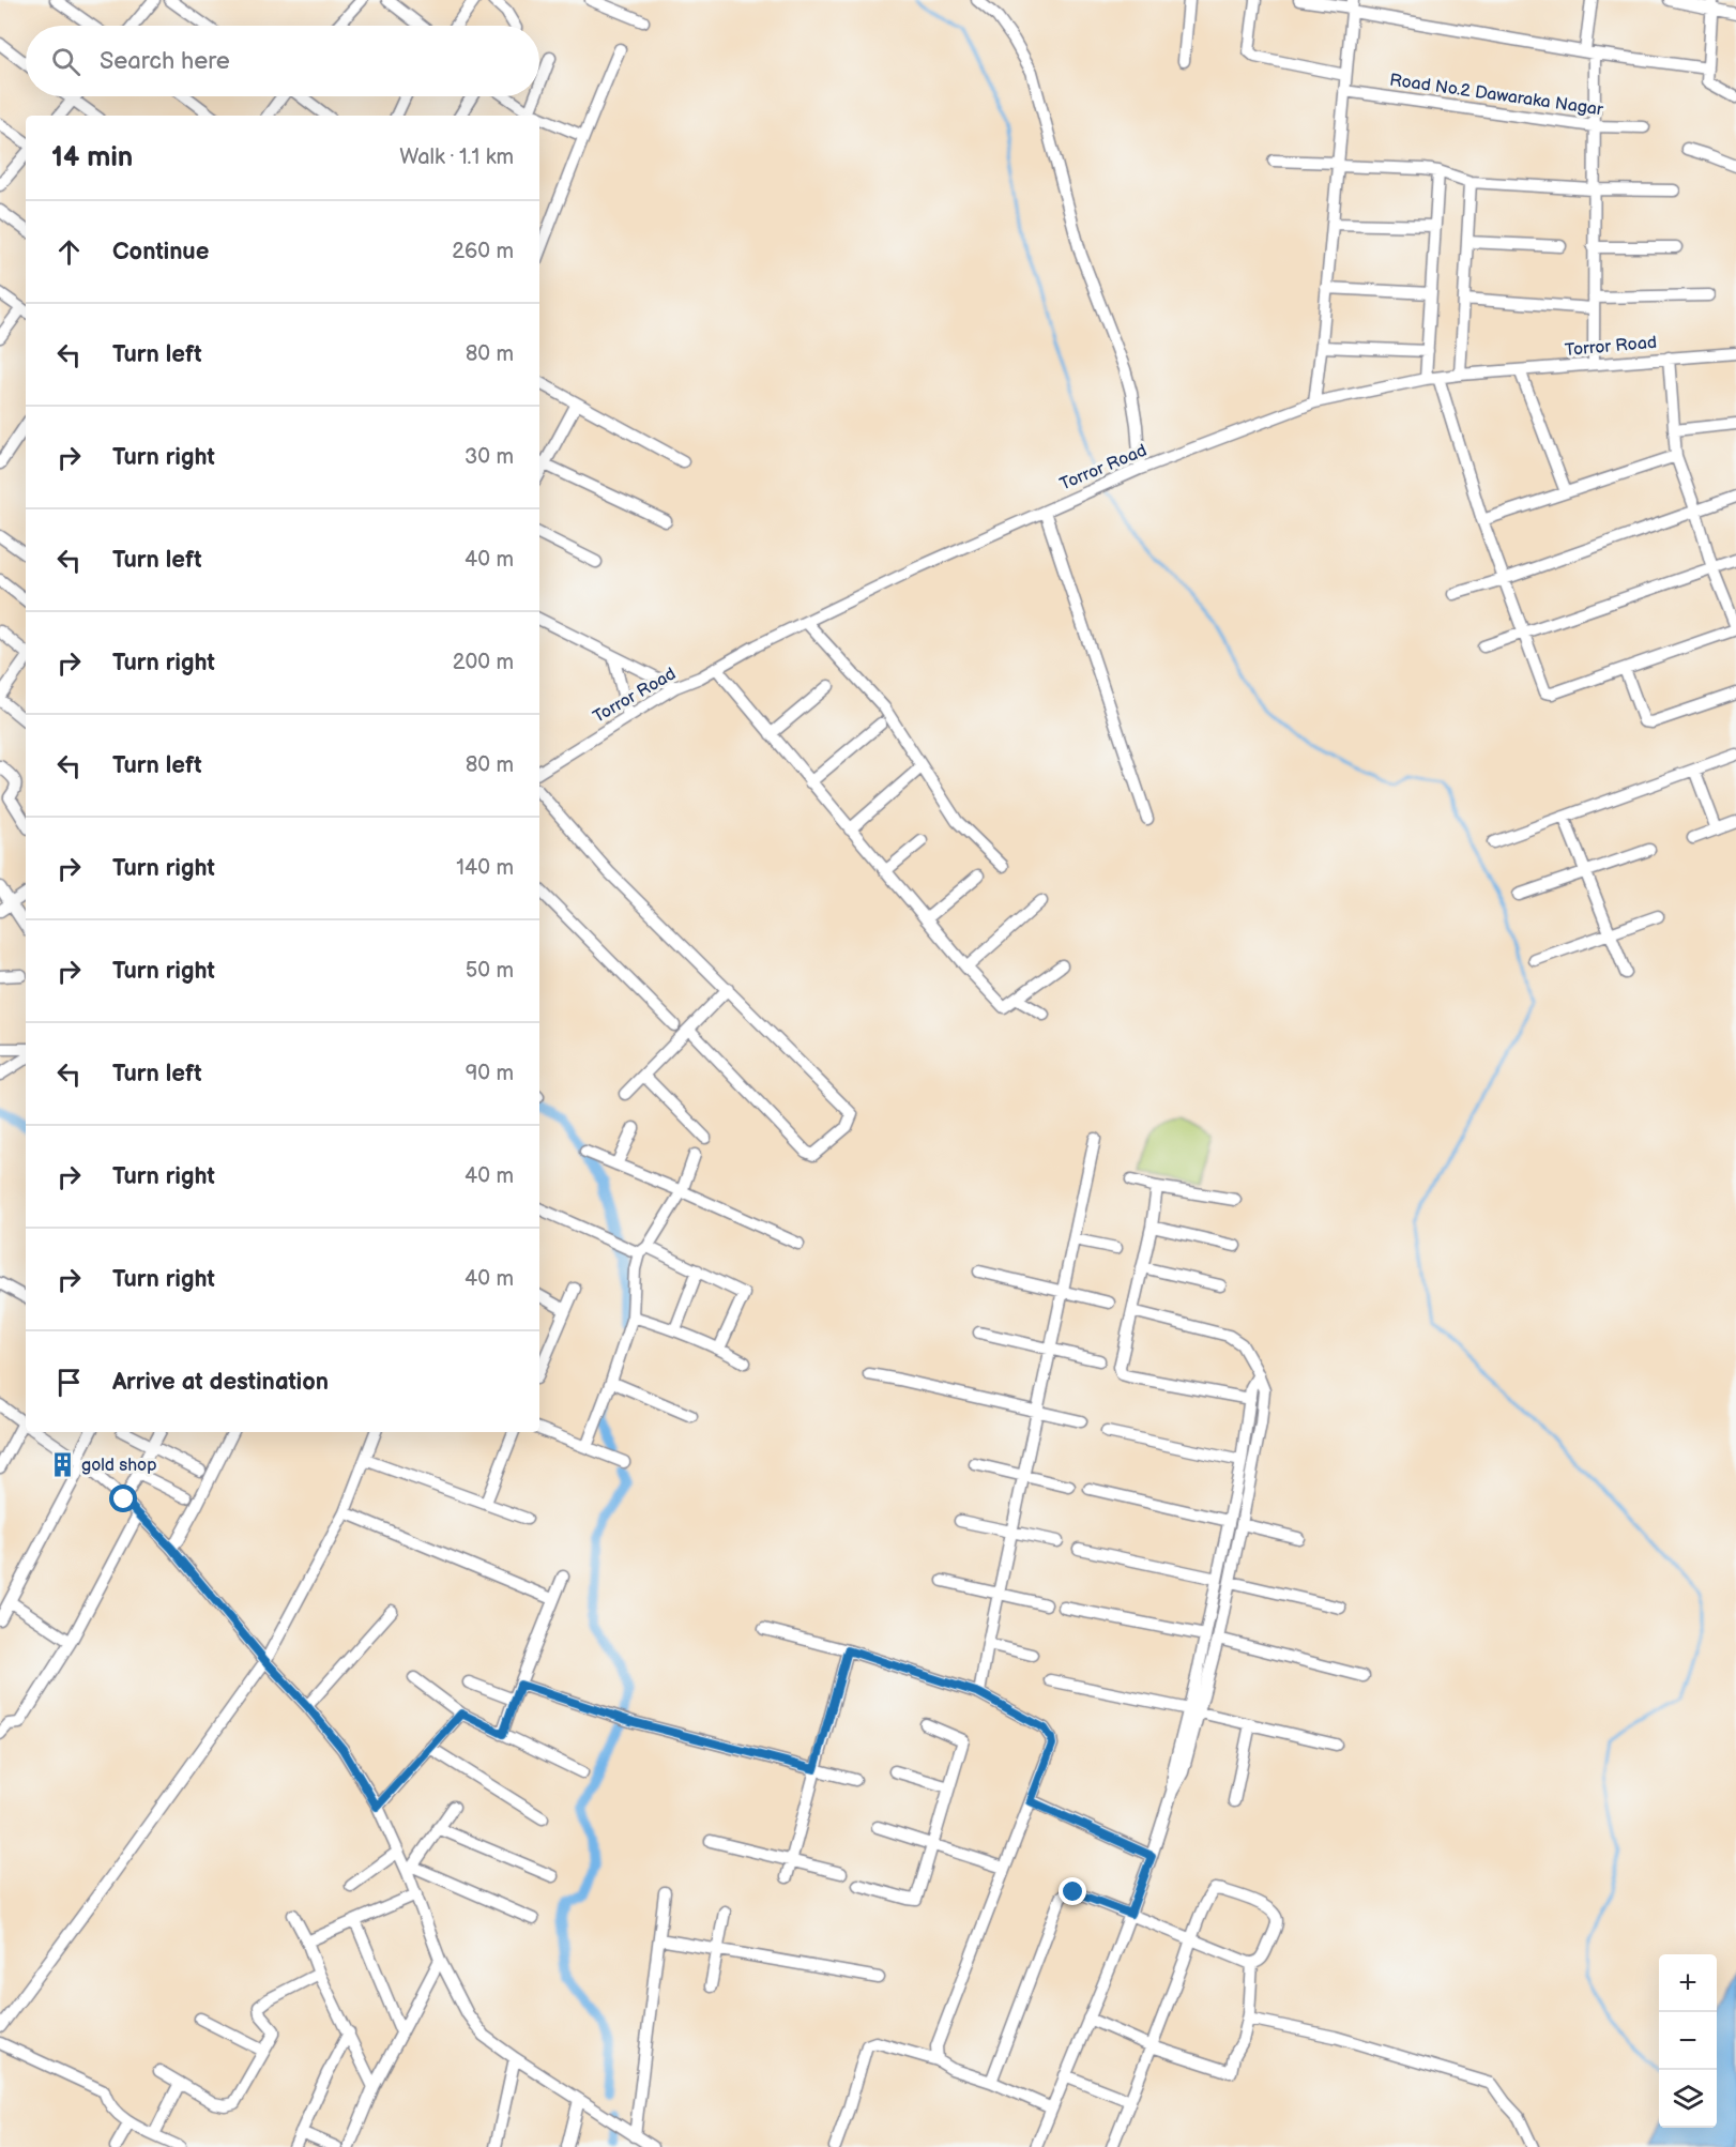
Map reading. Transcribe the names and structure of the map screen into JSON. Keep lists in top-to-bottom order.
{
  "streets": {
    "street": ["Road No.2 Dawaraka Nagar", "Torror Road"]
  },
  "places": {
    "building": ["gold shop"]
  },
  "page": {
    "search": "Search here",
    "heading": ["14 min", "Walk · 1.1 km"],
    "list": [
      ["Continue", "260 m"],
      ["Turn left", "80 m"],
      ["Turn right", "30 m"],
      ["Turn left", "40 m"],
      ["Turn right", "200 m"],
      ["Turn left", "80 m"],
      ["Turn right", "140 m"],
      ["Turn right", "50 m"],
      ["Turn left", "90 m"],
      ["Turn right", "40 m"],
      ["Turn right", "40 m"],
      "Arrive at destination"
    ],
    "map_buttons": ["+", "−"]
  }
}
